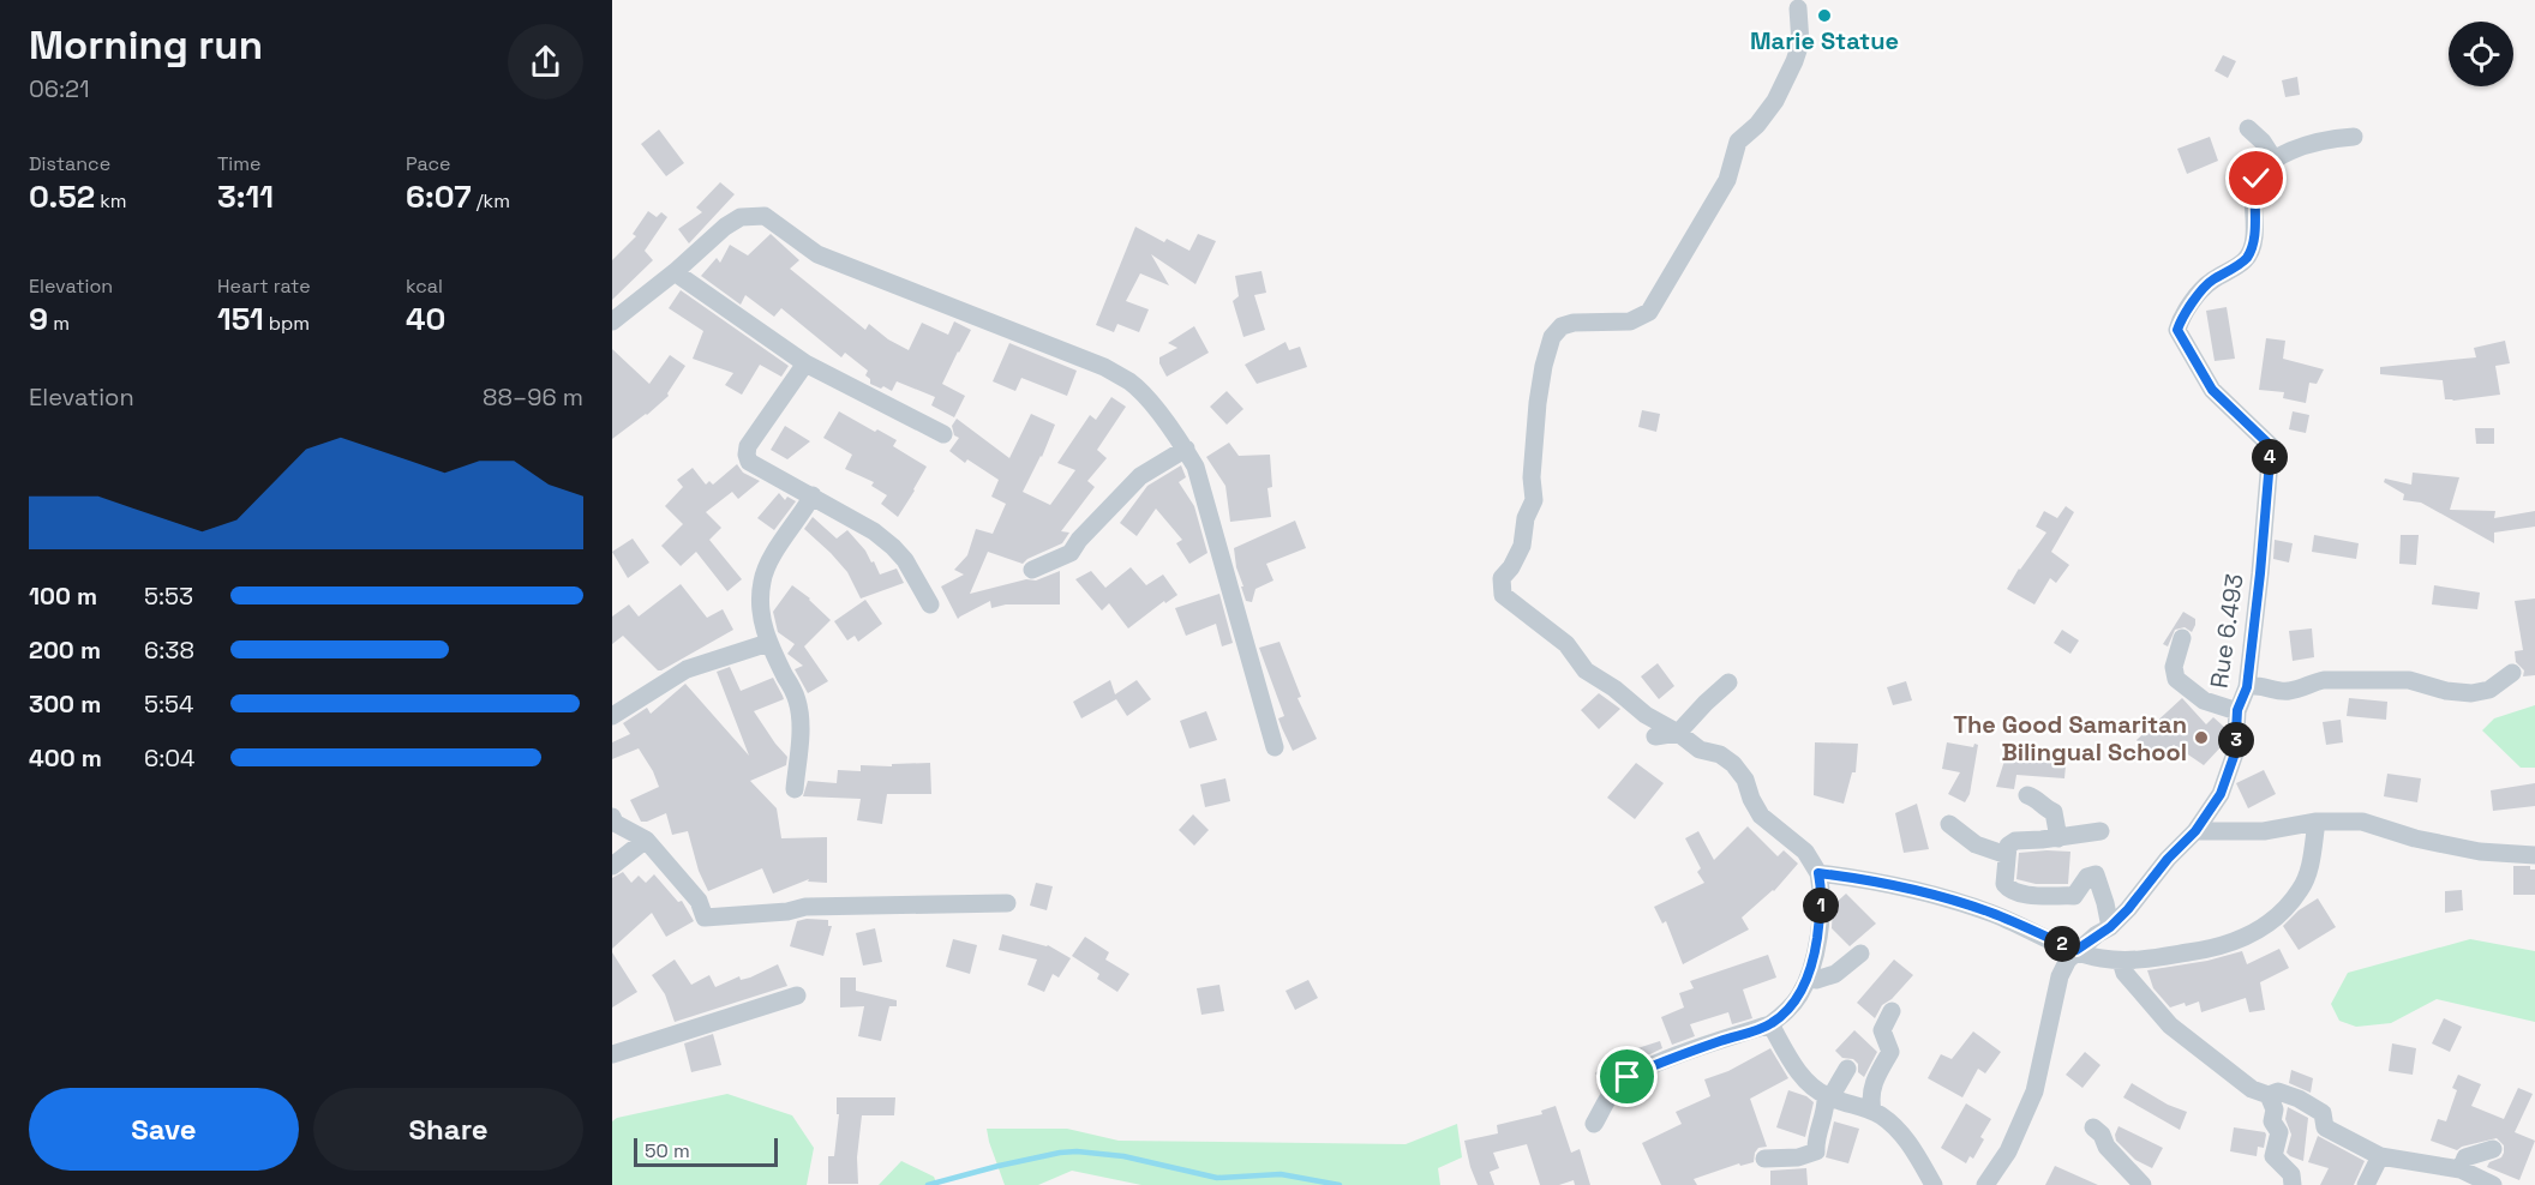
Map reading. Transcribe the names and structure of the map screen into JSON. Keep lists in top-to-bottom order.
{
  "streets": {
    "street": ["Rue 6.493"]
  },
  "places": ["Marie Statue", "The Good Samaritan Bilingual School"],
  "scale_bar": "50 m",
  "page": {
    "heading": ["Morning run", "06:21"],
    "stats": [
      ["Distance", "0.52 km"],
      ["Time", "3:11"],
      ["Pace", "6:07 /km"],
      ["Elevation", "9 m"],
      ["Heart rate", "151 bpm"],
      ["kcal", "40"]
    ],
    "chart": ["Elevation", "88–96 m"],
    "pins": [
      "4",
      "3",
      "1",
      "2"
    ],
    "list": [
      {
        "name": "100 m",
        "note": "5:53"
      },
      {
        "name": "200 m",
        "note": "6:38"
      },
      {
        "name": "300 m",
        "note": "5:54"
      },
      {
        "name": "400 m",
        "note": "6:04"
      }
    ],
    "buttons": ["Save", "Share"],
    "scale": "50 m"
  }
}
